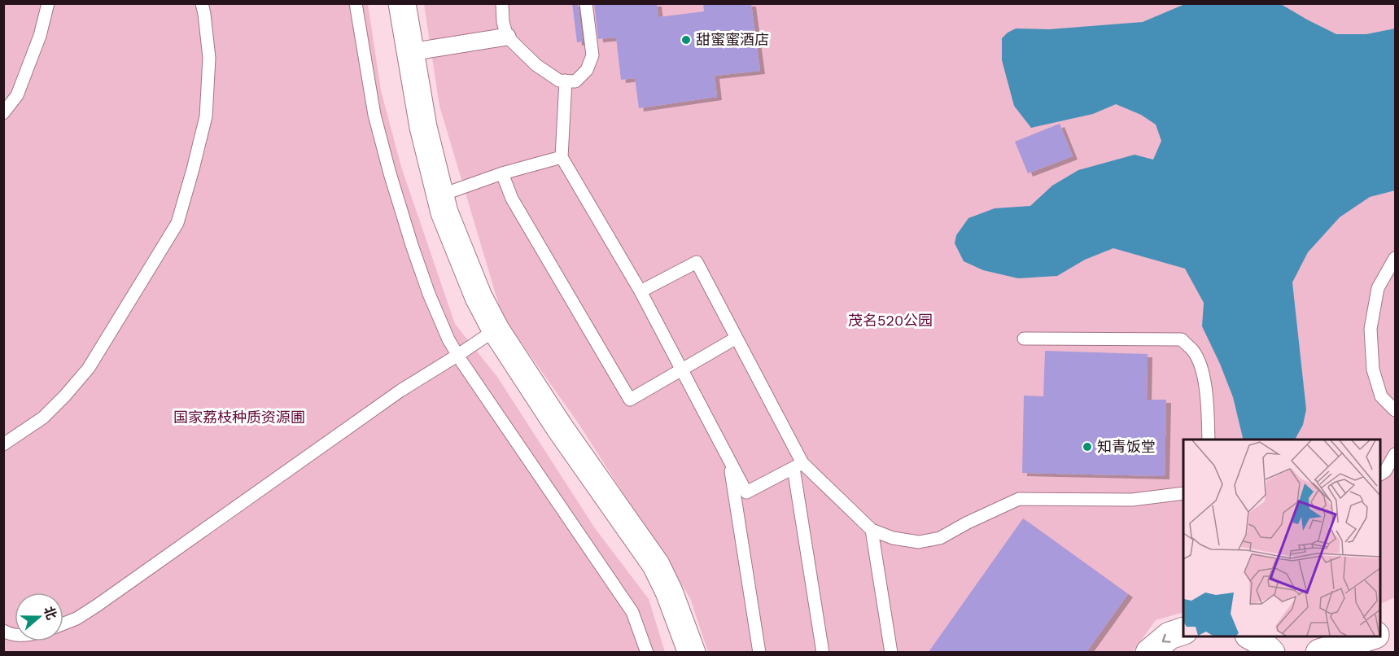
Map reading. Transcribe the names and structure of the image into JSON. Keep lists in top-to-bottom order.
{
  "parks": ["茂名520公园", "国家荔枝种质资源圃"],
  "places": ["甜蜜蜜酒店", "知青饭堂"],
  "north": "right"
}
